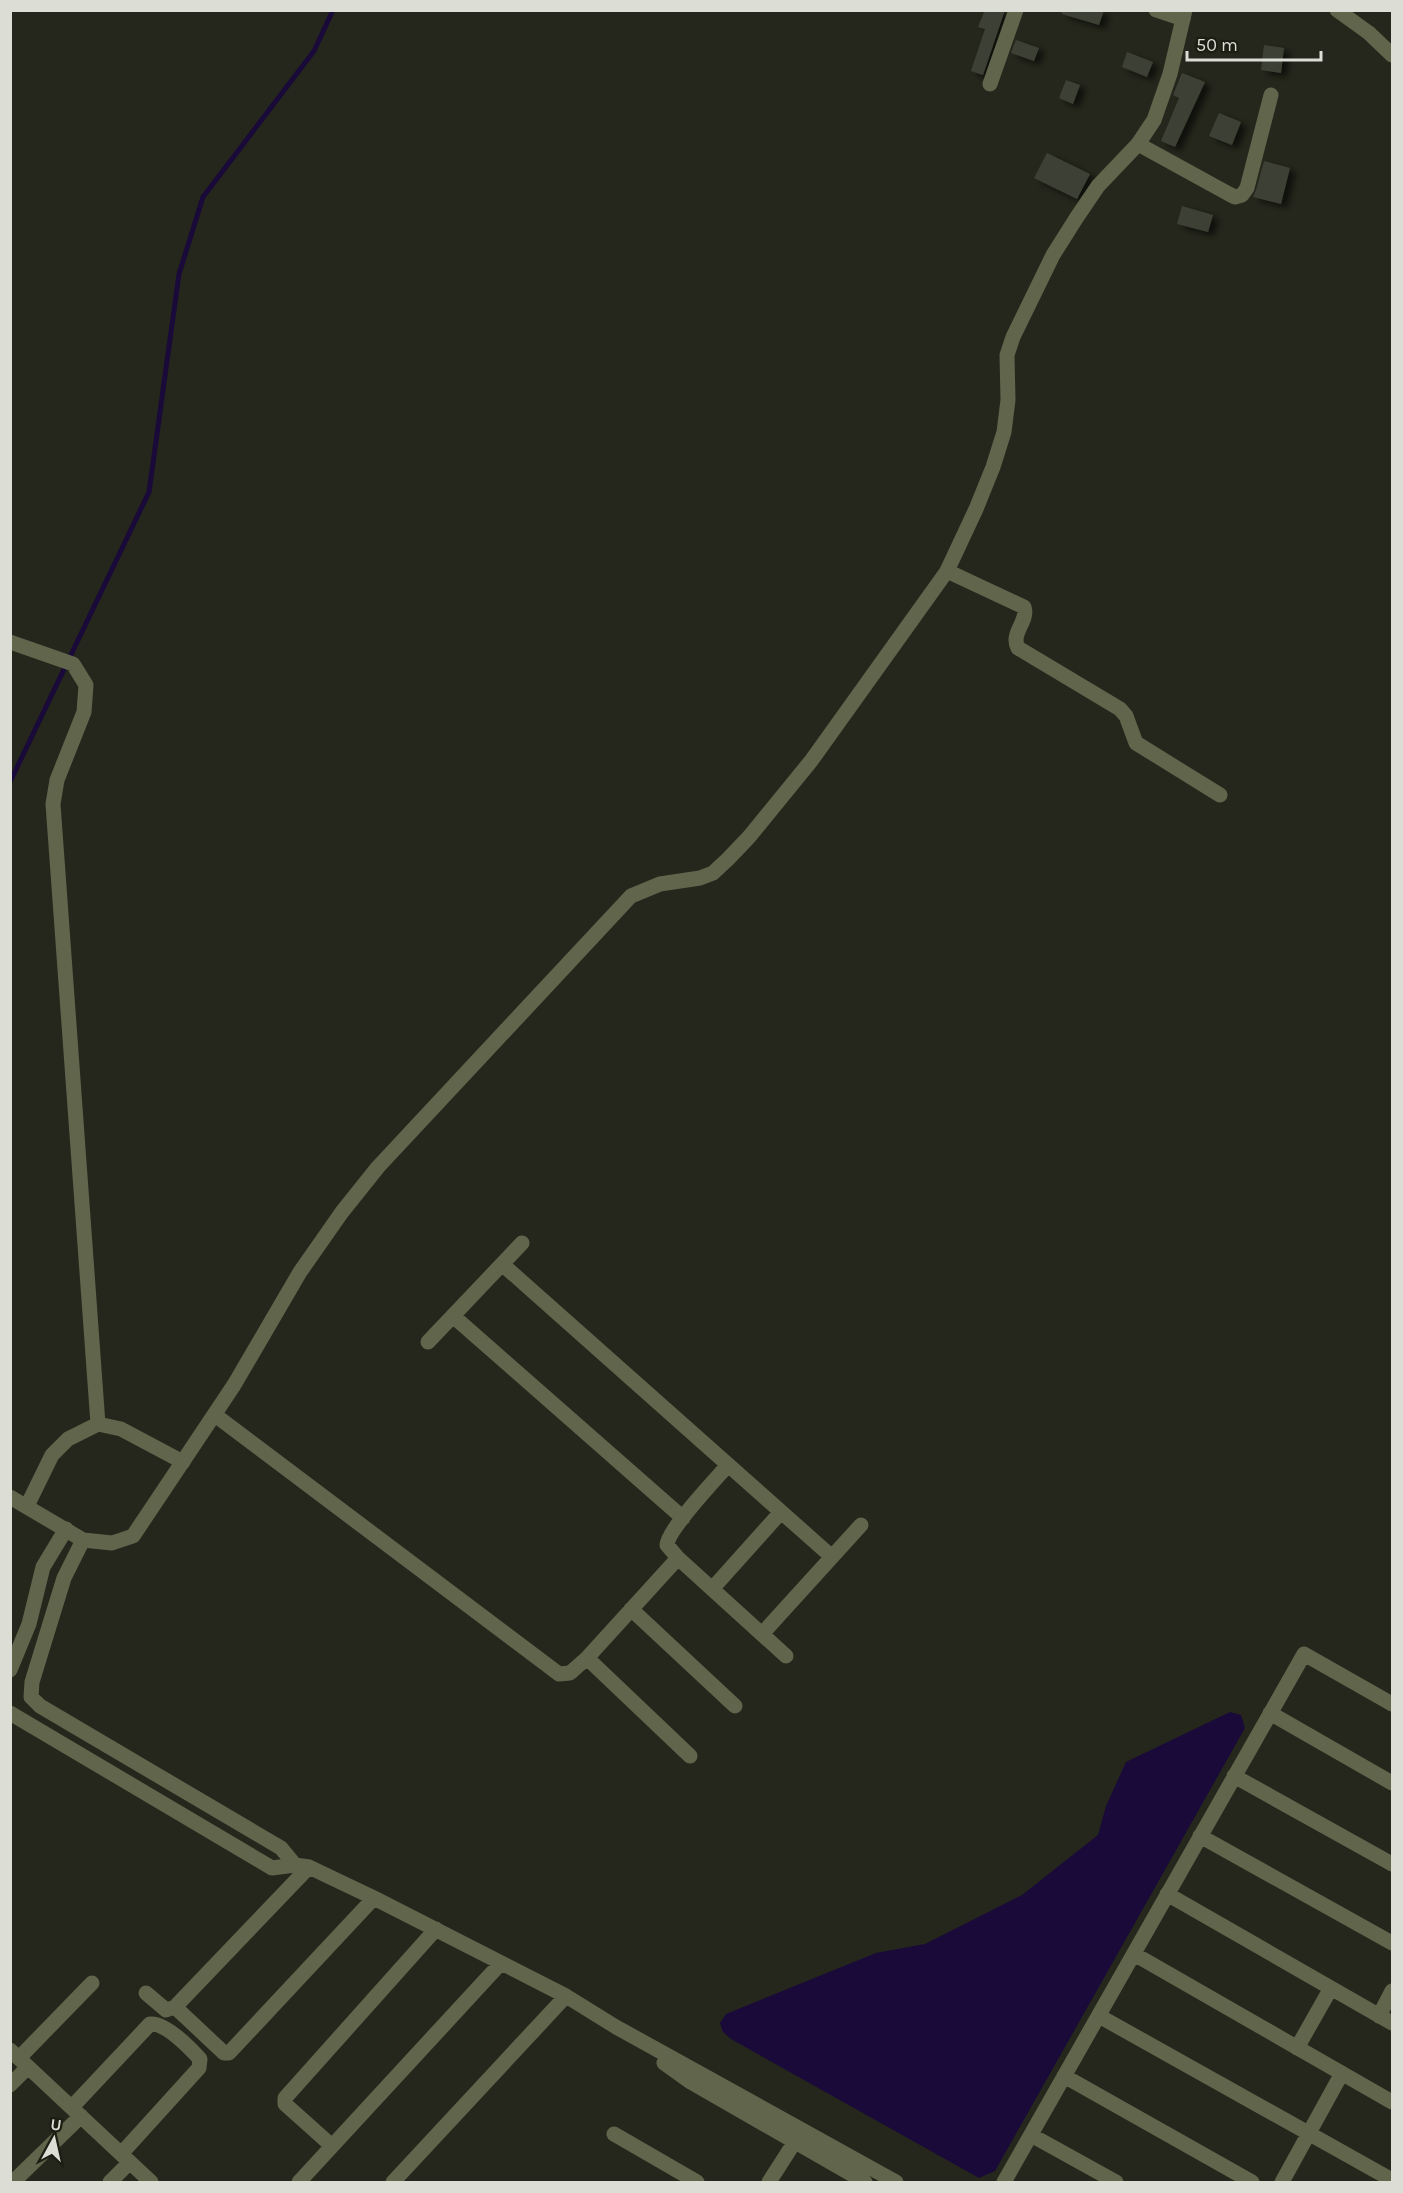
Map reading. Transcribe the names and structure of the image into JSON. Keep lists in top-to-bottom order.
{
  "scale_bar": "50 m",
  "north": "top"
}
